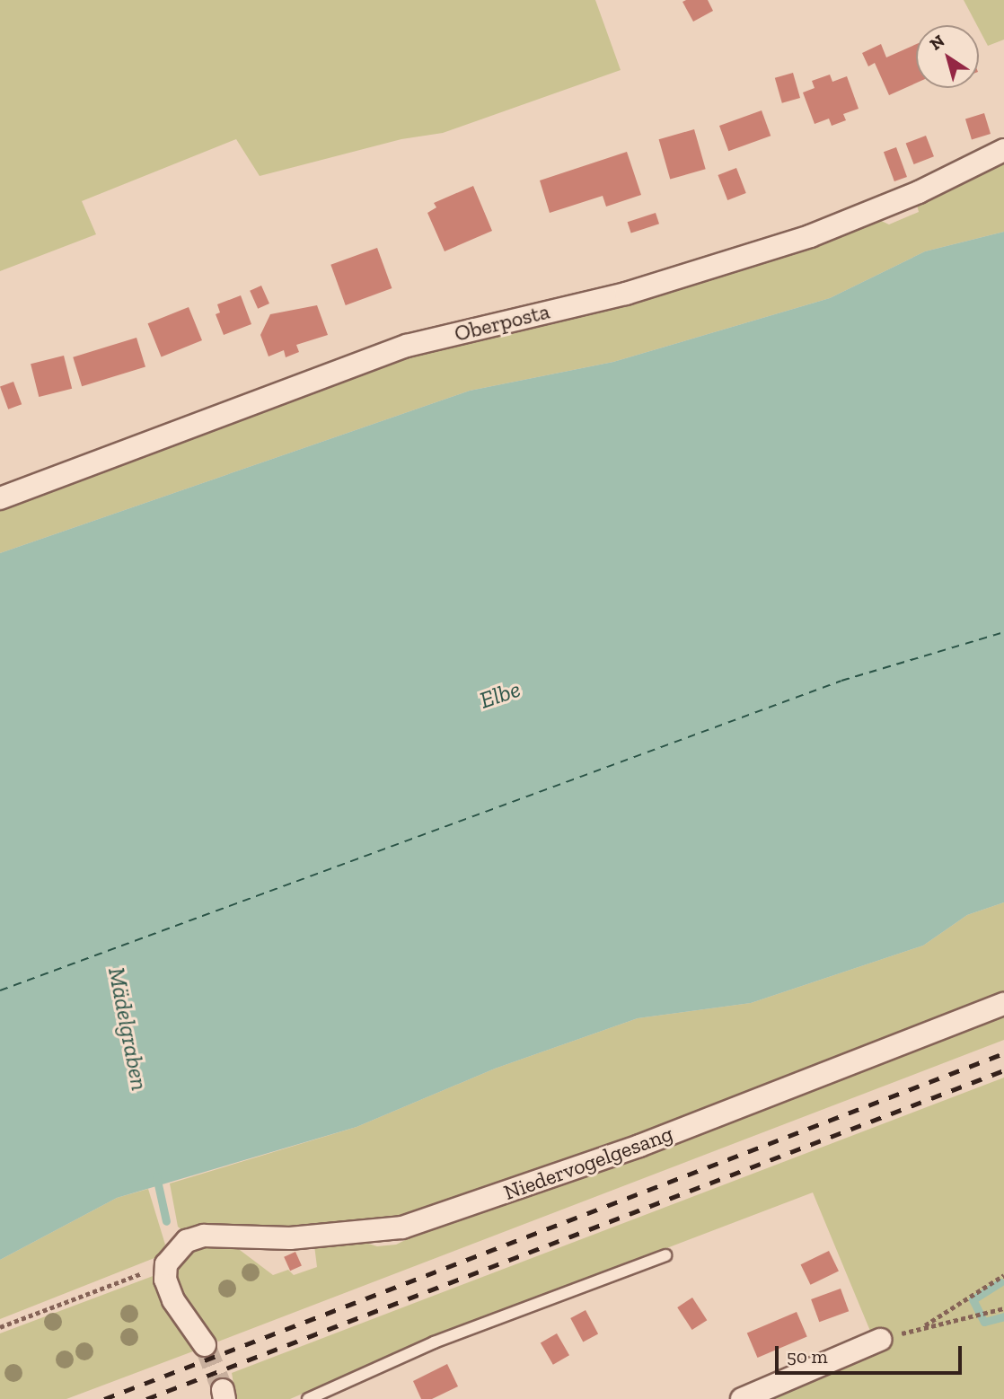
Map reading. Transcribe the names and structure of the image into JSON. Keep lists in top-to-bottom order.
{
  "streets": {
    "street": ["Oberposta", "Niedervogelgesang"]
  },
  "water": ["Elbe", "Mädelgraben"],
  "scale_bar": "50 m",
  "north": "top left"
}
